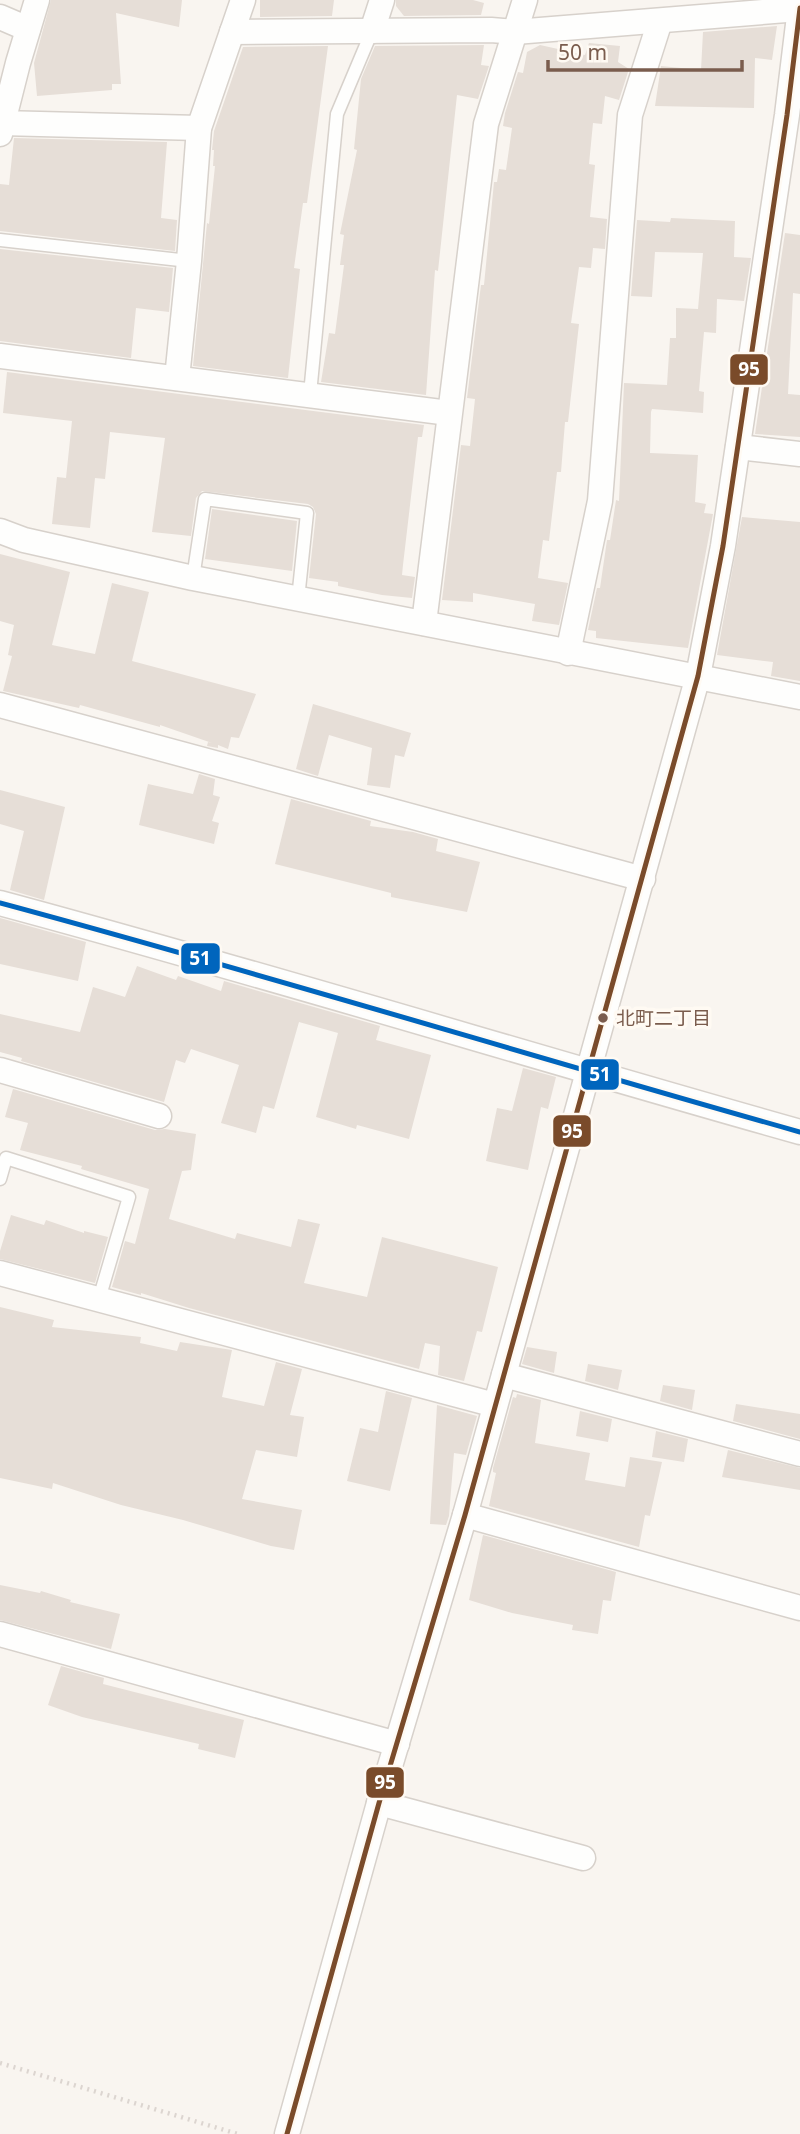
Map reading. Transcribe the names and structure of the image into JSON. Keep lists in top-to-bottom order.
{
  "places": ["北町二丁目"],
  "lines": ["transit line 95", "transit line 51"],
  "scale_bar": "50 m"
}
